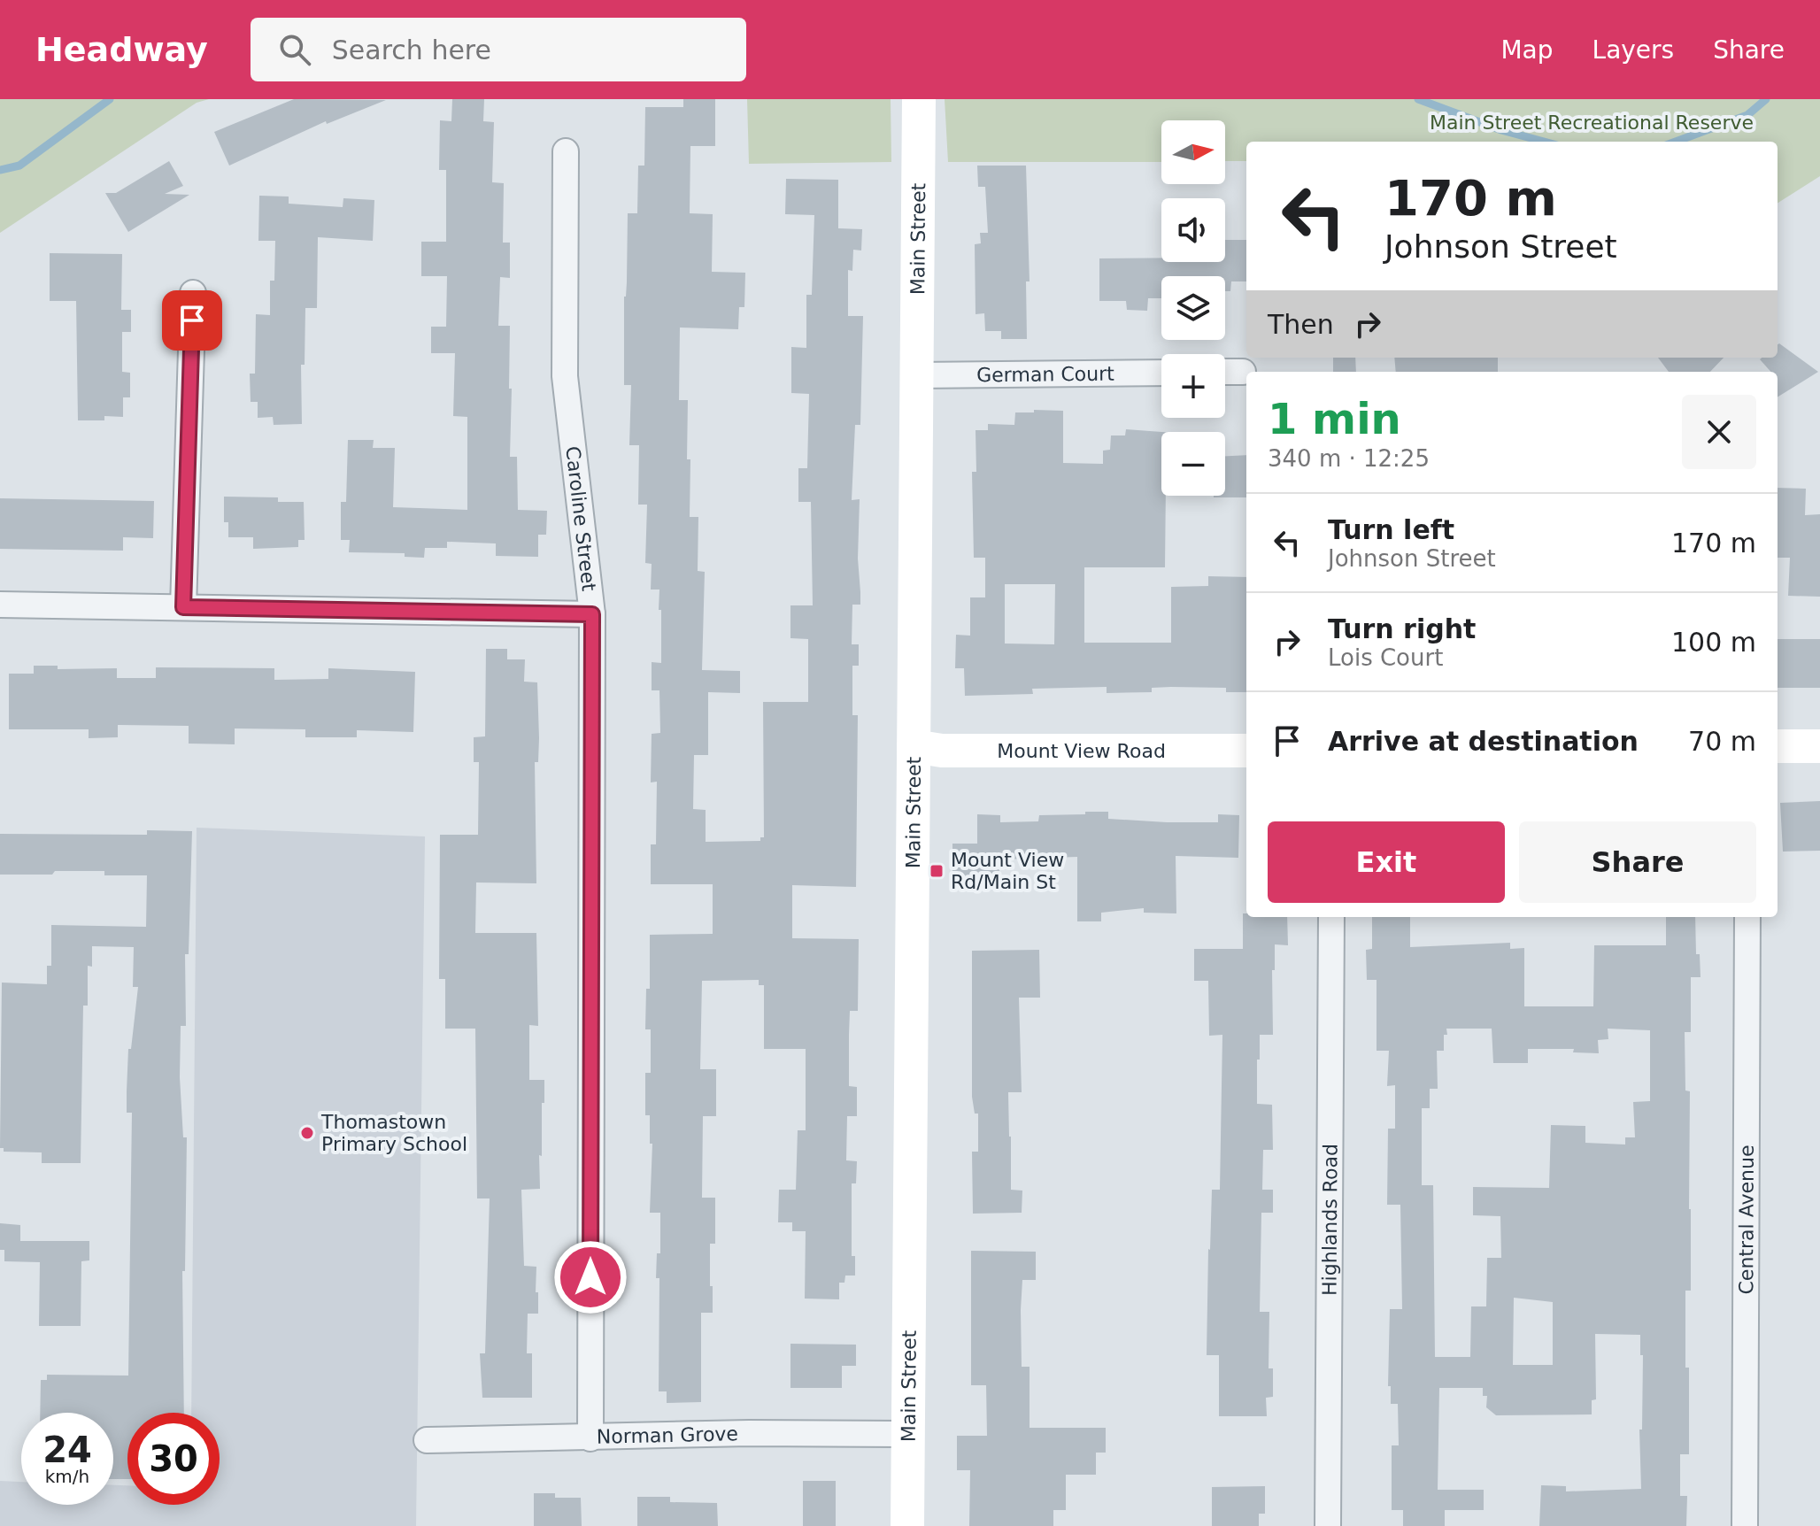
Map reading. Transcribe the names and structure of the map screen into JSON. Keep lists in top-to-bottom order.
{
  "streets": {
    "street": [
      "Main Street",
      "German Court",
      "Caroline Street",
      "Mount View Road",
      "Highlands Road",
      "Central Avenue",
      "Norman Grove"
    ]
  },
  "crossings": [
    ["Main Street", "German Court"],
    ["Main Street", "Mount View Road"],
    ["Main Street", "Norman Grove"],
    ["Caroline Street", "Norman Grove"]
  ],
  "parks": ["Main Street Recreational Reserve"],
  "places": {
    "transit": ["Mount View Rd/Main St"],
    "other": ["Thomastown Primary School"]
  },
  "north": "right",
  "page": {
    "header": "Headway",
    "search": "Search here",
    "nav": ["Map", "Layers", "Share"],
    "map_buttons": ["+", "−"],
    "turn": ["170 m", "Johnson Street"],
    "then": "Then",
    "heading": ["1 min", "340 m · 12:25"],
    "list": [
      {
        "name": "Turn left",
        "note": "Johnson Street",
        "value": "170 m"
      },
      {
        "name": "Turn right",
        "note": "Lois Court",
        "value": "100 m"
      },
      {
        "name": "Arrive at destination",
        "value": "70 m"
      }
    ],
    "buttons": ["Exit", "Share"],
    "speed": "24 km/h",
    "limit": "30"
  }
}
